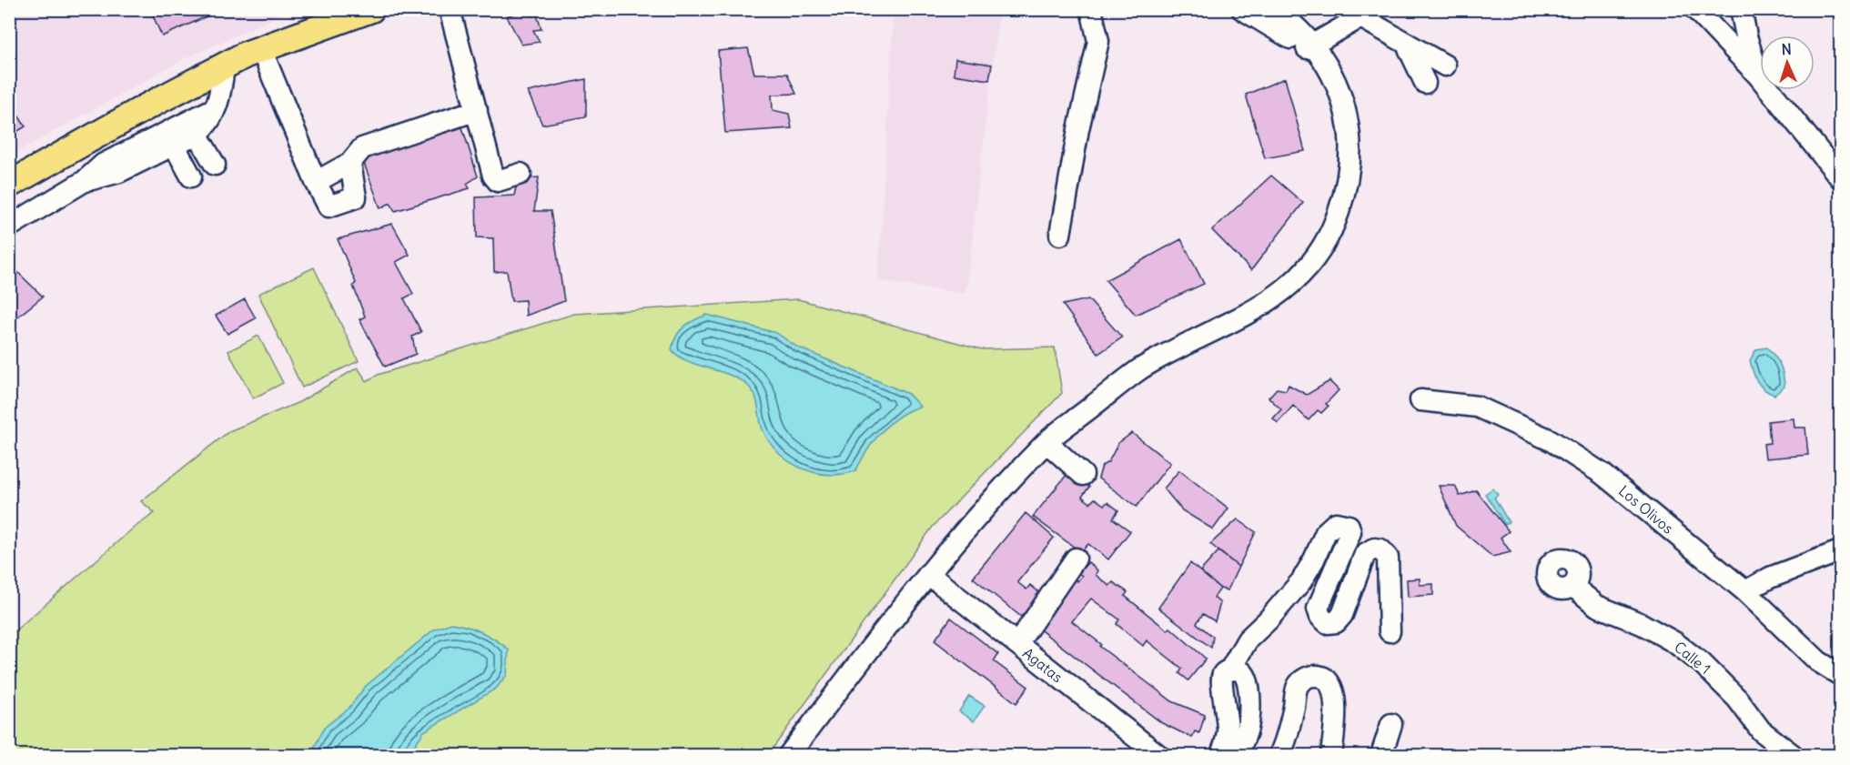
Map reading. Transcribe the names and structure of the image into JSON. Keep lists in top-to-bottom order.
{
  "streets": {
    "street": ["Los Olivos", "Calle 1", "Agatas"]
  },
  "north": "top"
}
